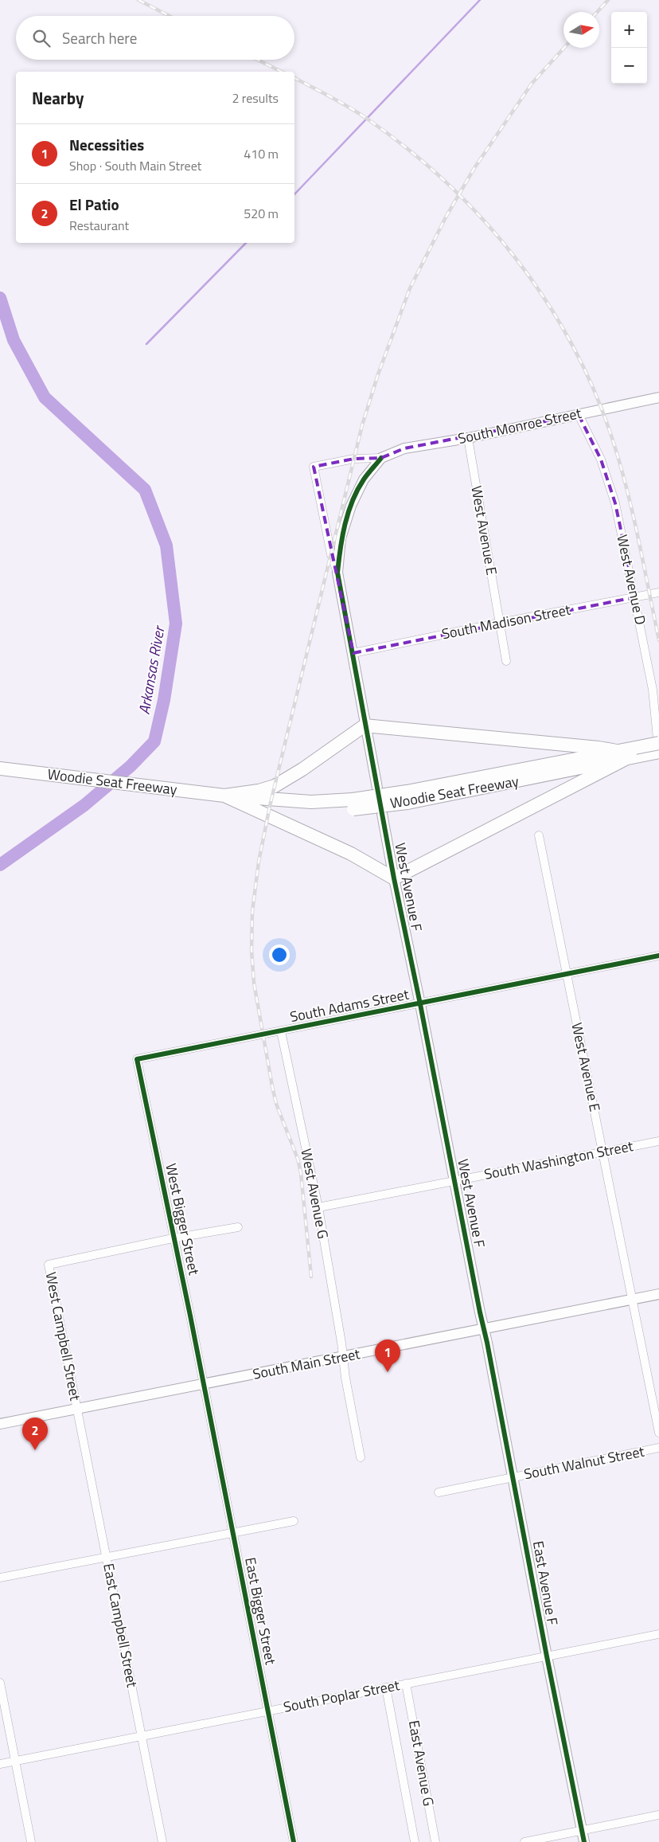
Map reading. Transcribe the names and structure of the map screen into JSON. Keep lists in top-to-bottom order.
{
  "streets": {
    "main road": ["Woodie Seat Freeway"],
    "street": [
      "South Monroe Street",
      "West Avenue E",
      "West Avenue D",
      "South Madison Street",
      "West Avenue F",
      "South Adams Street",
      "South Washington Street",
      "West Avenue G",
      "West Bigger Street",
      "West Campbell Street",
      "South Main Street",
      "South Walnut Street",
      "East Avenue F",
      "East Bigger Street",
      "East Campbell Street",
      "South Poplar Street",
      "East Avenue G"
    ]
  },
  "crossings": [
    ["South Monroe Street", "West Avenue E"],
    ["South Monroe Street", "West Avenue D"],
    ["South Monroe Street", "West Avenue F"],
    ["West Avenue E", "South Madison Street"],
    ["West Avenue E", "South Adams Street"],
    ["West Avenue E", "South Washington Street"],
    ["West Avenue E", "South Main Street"],
    ["West Avenue D", "South Madison Street"],
    ["West Avenue D", "Woodie Seat Freeway"],
    ["South Madison Street", "West Avenue F"],
    ["West Avenue F", "South Adams Street"],
    ["West Avenue F", "South Washington Street"],
    ["West Avenue F", "South Main Street"],
    ["West Avenue F", "East Avenue F"],
    ["South Adams Street", "West Avenue G"],
    ["South Adams Street", "West Bigger Street"],
    ["South Washington Street", "West Avenue G"],
    ["West Avenue G", "South Main Street"],
    ["West Bigger Street", "West Campbell Street"],
    ["West Bigger Street", "South Main Street"],
    ["West Bigger Street", "East Bigger Street"],
    ["West Campbell Street", "South Main Street"],
    ["West Campbell Street", "East Campbell Street"],
    ["South Main Street", "East Avenue F"],
    ["South Main Street", "East Bigger Street"],
    ["South Main Street", "East Campbell Street"],
    ["South Walnut Street", "East Avenue F"],
    ["East Avenue F", "South Poplar Street"],
    ["East Bigger Street", "South Poplar Street"],
    ["East Campbell Street", "South Poplar Street"],
    ["South Poplar Street", "East Avenue G"]
  ],
  "water": ["Arkansas River"],
  "north": "right",
  "page": {
    "map_buttons": ["+", "−"],
    "search": "Search here",
    "heading": ["Nearby", "2 results"],
    "list": [
      {
        "mark": "1",
        "name": "Necessities",
        "note": "Shop · South Main Street",
        "value": "410 m"
      },
      {
        "mark": "2",
        "name": "El Patio",
        "note": "Restaurant",
        "value": "520 m"
      }
    ],
    "pins": ["1", "2"]
  }
}
